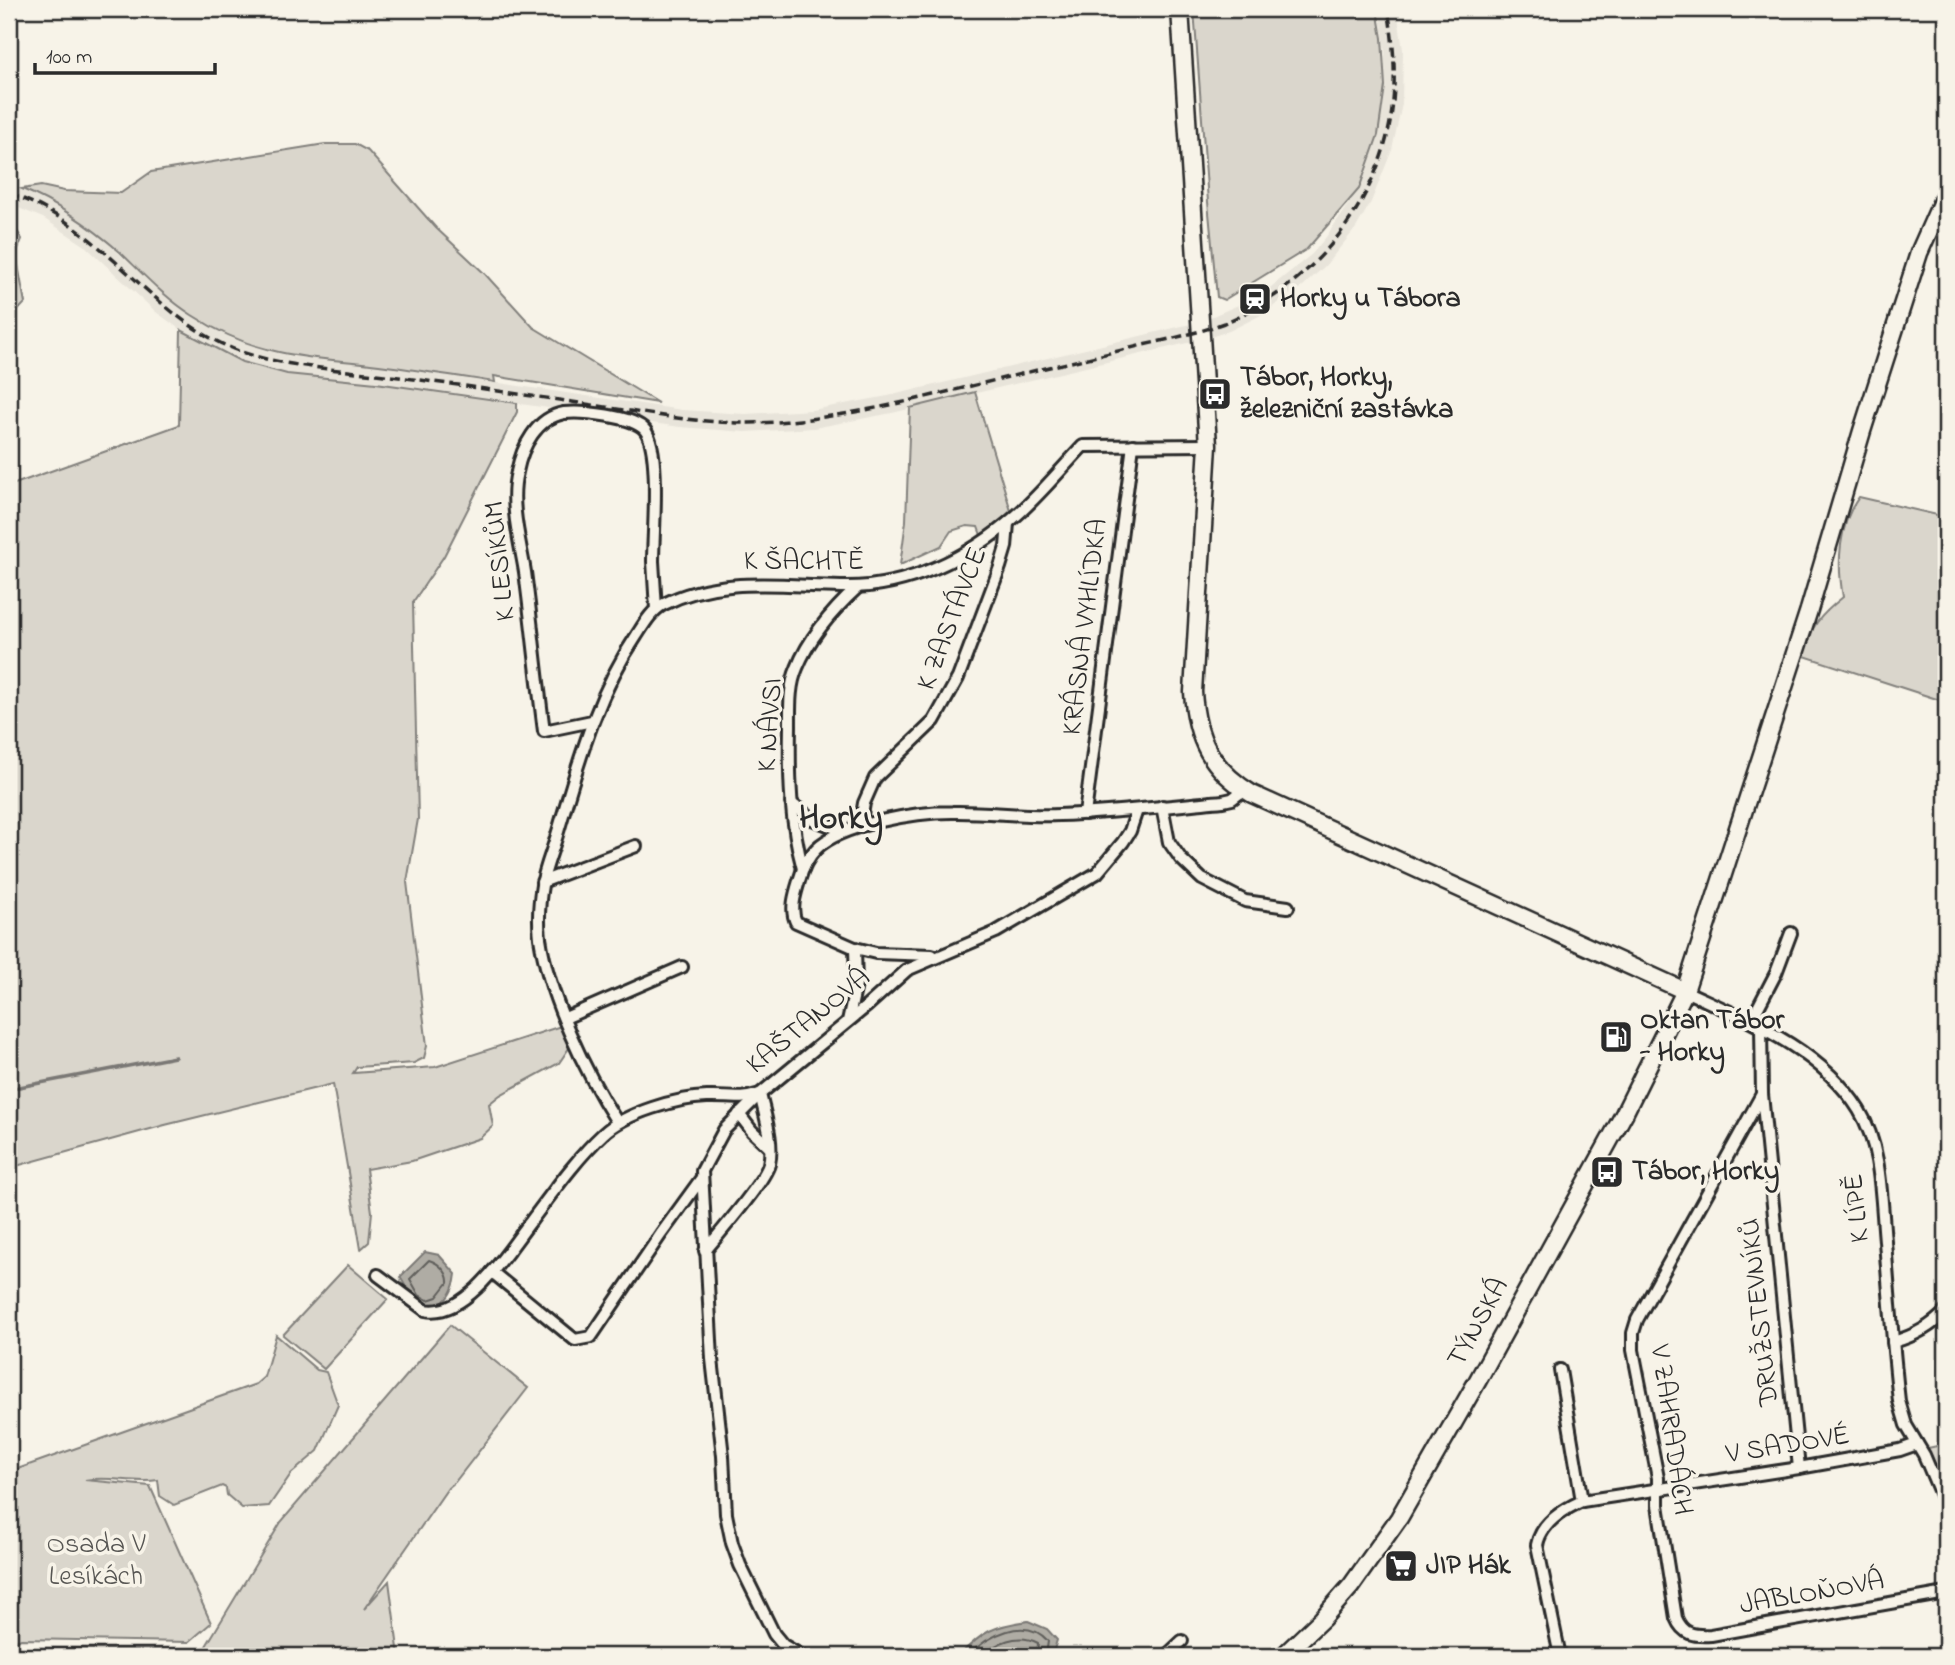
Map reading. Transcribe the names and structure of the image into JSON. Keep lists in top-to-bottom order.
{
  "streets": {
    "main road": ["TÝNSKÁ"],
    "street": [
      "K LESÍKŮM",
      "K ŠACHTĚ",
      "K ZASTÁVCE",
      "KRÁSNÁ VYHLÍDKA",
      "K NÁVSI",
      "KAŠTANOVÁ",
      "K LÍPĚ",
      "DRUŽSTEVNÍKŮ",
      "V ZAHRADÁCH",
      "V SADOVÉ",
      "JABLOŇOVÁ"
    ]
  },
  "crossings": [
    ["K LESÍKŮM", "K ŠACHTĚ"],
    ["K ŠACHTĚ", "K ZASTÁVCE"],
    ["K ŠACHTĚ", "KRÁSNÁ VYHLÍDKA"],
    ["K ŠACHTĚ", "K NÁVSI"],
    ["K ZASTÁVCE", "K NÁVSI"],
    ["KRÁSNÁ VYHLÍDKA", "K NÁVSI"],
    ["K NÁVSI", "KAŠTANOVÁ"],
    ["K LÍPĚ", "DRUŽSTEVNÍKŮ"],
    ["K LÍPĚ", "TÝNSKÁ"],
    ["K LÍPĚ", "V SADOVÉ"],
    ["DRUŽSTEVNÍKŮ", "V ZAHRADÁCH"],
    ["DRUŽSTEVNÍKŮ", "V SADOVÉ"],
    ["V ZAHRADÁCH", "V SADOVÉ"],
    ["V ZAHRADÁCH", "JABLOŇOVÁ"]
  ],
  "districts": ["Horky"],
  "parks": ["Osada V Lesíkách"],
  "places": {
    "station": ["Horky u Tábora"],
    "bus stop": ["Tábor, Horky, železniční zastávka", "Tábor, Horky"],
    "fuel station": ["Oktan Tábor - Horky"],
    "supermarket": ["JIP Hák"]
  },
  "scale_bar": "100 m"
}
